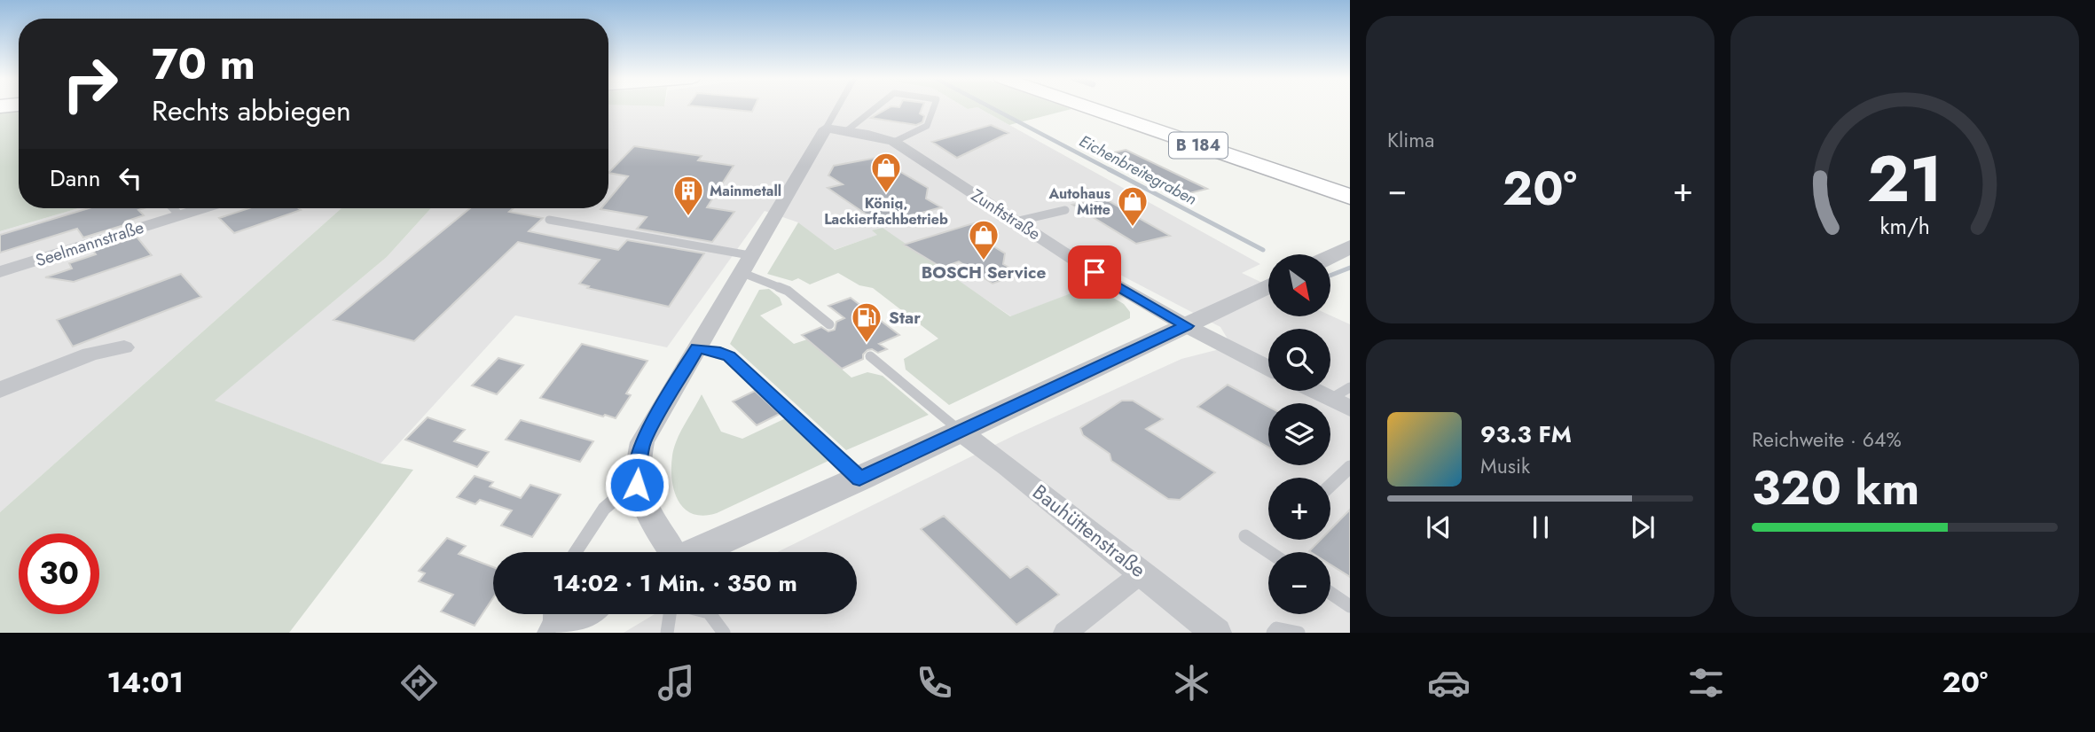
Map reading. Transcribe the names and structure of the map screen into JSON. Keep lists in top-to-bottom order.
{
  "streets": {
    "main road": ["B 184"],
    "street": ["Zunftstraße", "Seelmannstraße", "Bauhüttenstraße"]
  },
  "water": ["Eichenbreitegraben"],
  "places": {
    "shop": ["König, Lackierfachbetrieb", "Autohaus Mitte", "BOSCH Service"],
    "building": ["Mainmetall"],
    "fuel station": ["Star"]
  },
  "north": "bottom right",
  "page": {
    "tile": [
      "Klima",
      ["Reichweite · 64%", "320 km"]
    ],
    "turn": ["70 m", "Rechts abbiegen"],
    "then": "Dann",
    "heat": ["−", "20°", "+"],
    "map_buttons": ["+", "−"],
    "song": ["93.3 FM", "Musik"],
    "limit": "30",
    "trip": "14:02 · 1 Min. · 350 m",
    "tabs": ["14:01", "20°"],
    "gauge": ["21", "km/h"]
  }
}
